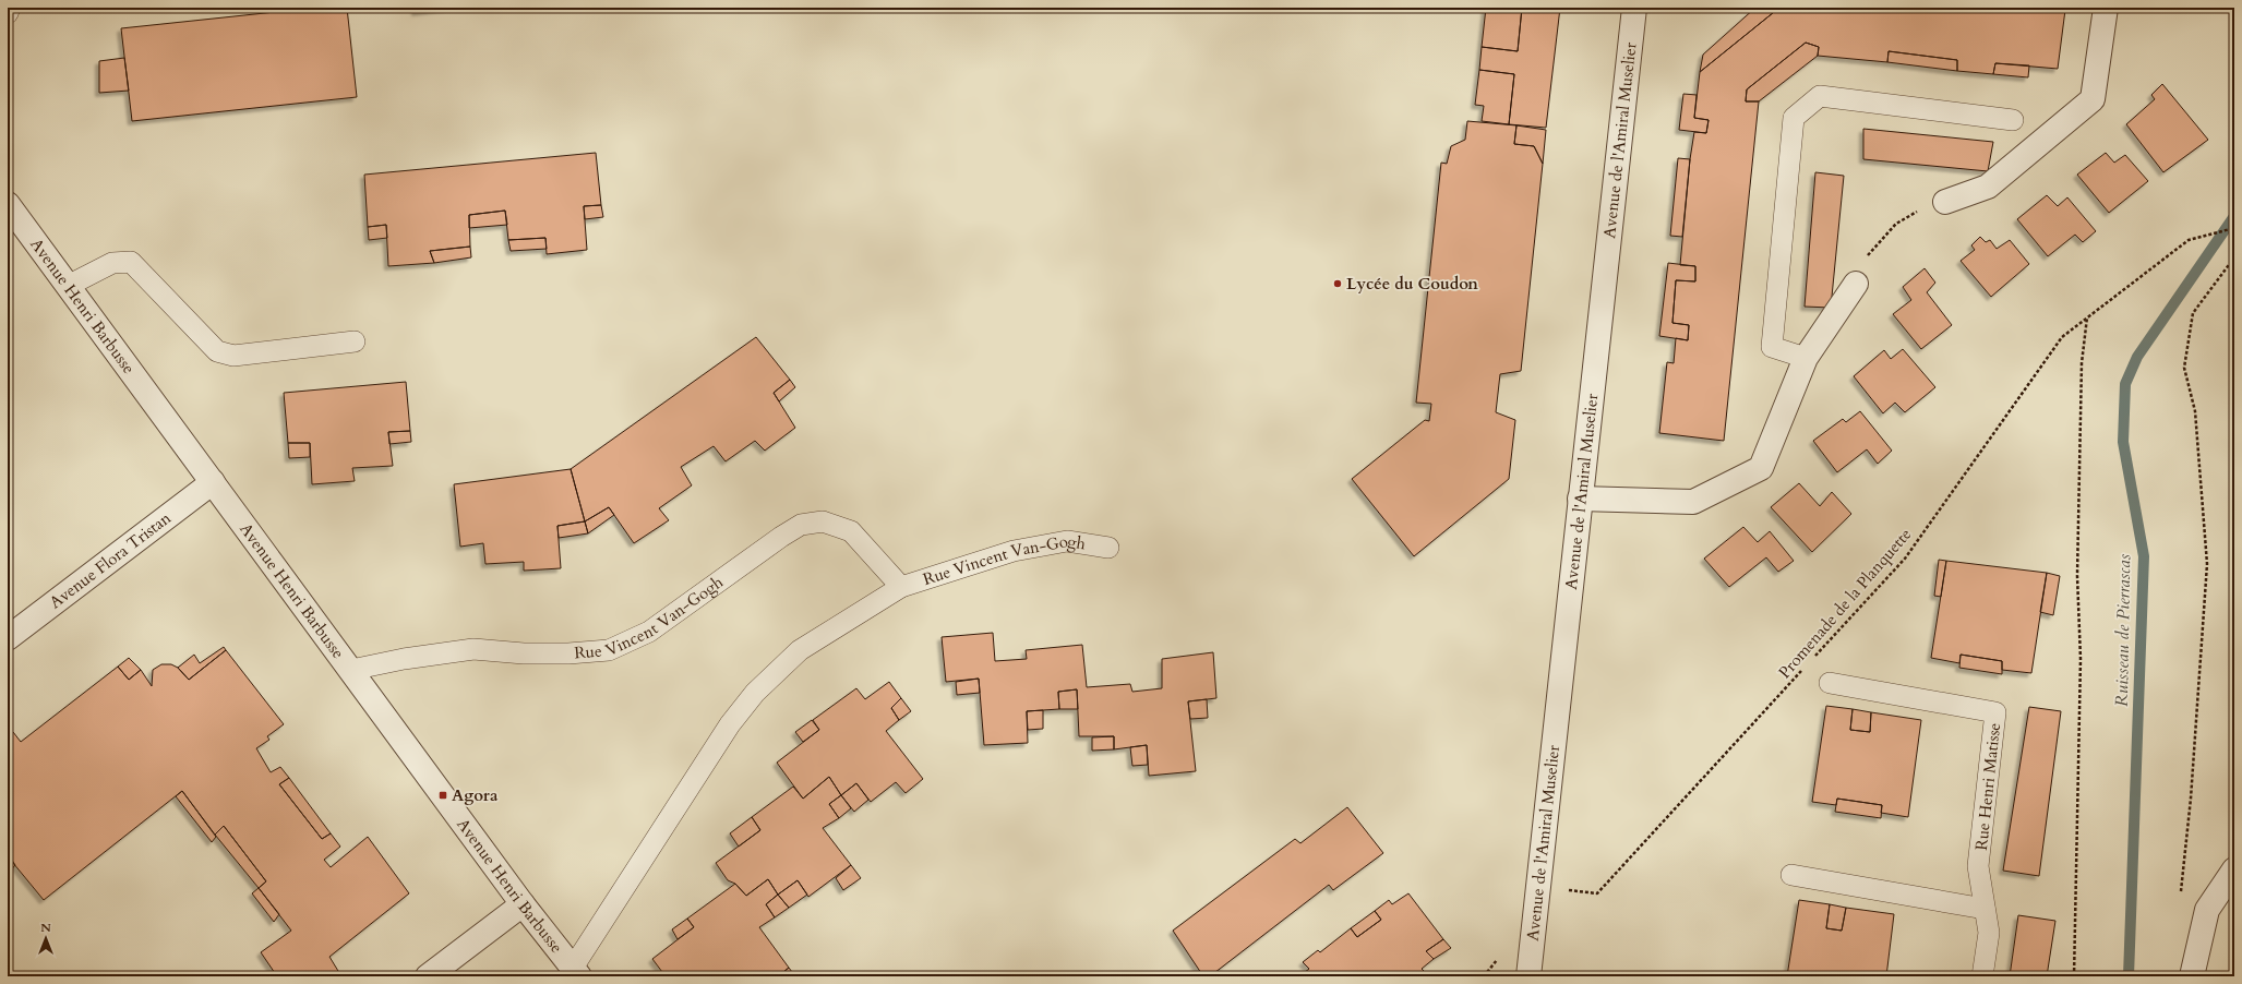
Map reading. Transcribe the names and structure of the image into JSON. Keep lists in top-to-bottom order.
{
  "streets": {
    "street": ["Avenue de l'Amiral Muselier", "Avenue Henri Barbusse", "Avenue Flora Tristan"],
    "lane": ["Rue Vincent Van-Gogh", "Rue Henri Matisse"],
    "path": ["Promenade de la Planquette"]
  },
  "crossings": [
    ["Avenue de l'Amiral Muselier", "Promenade de la Planquette"],
    ["Avenue Henri Barbusse", "Avenue Flora Tristan"],
    ["Avenue Henri Barbusse", "Rue Vincent Van-Gogh"]
  ],
  "water": ["Ruisseau de Pierrascas"],
  "places": {
    "other": ["Lycée du Coudon"],
    "transit": ["Agora"]
  },
  "north": "top"
}
